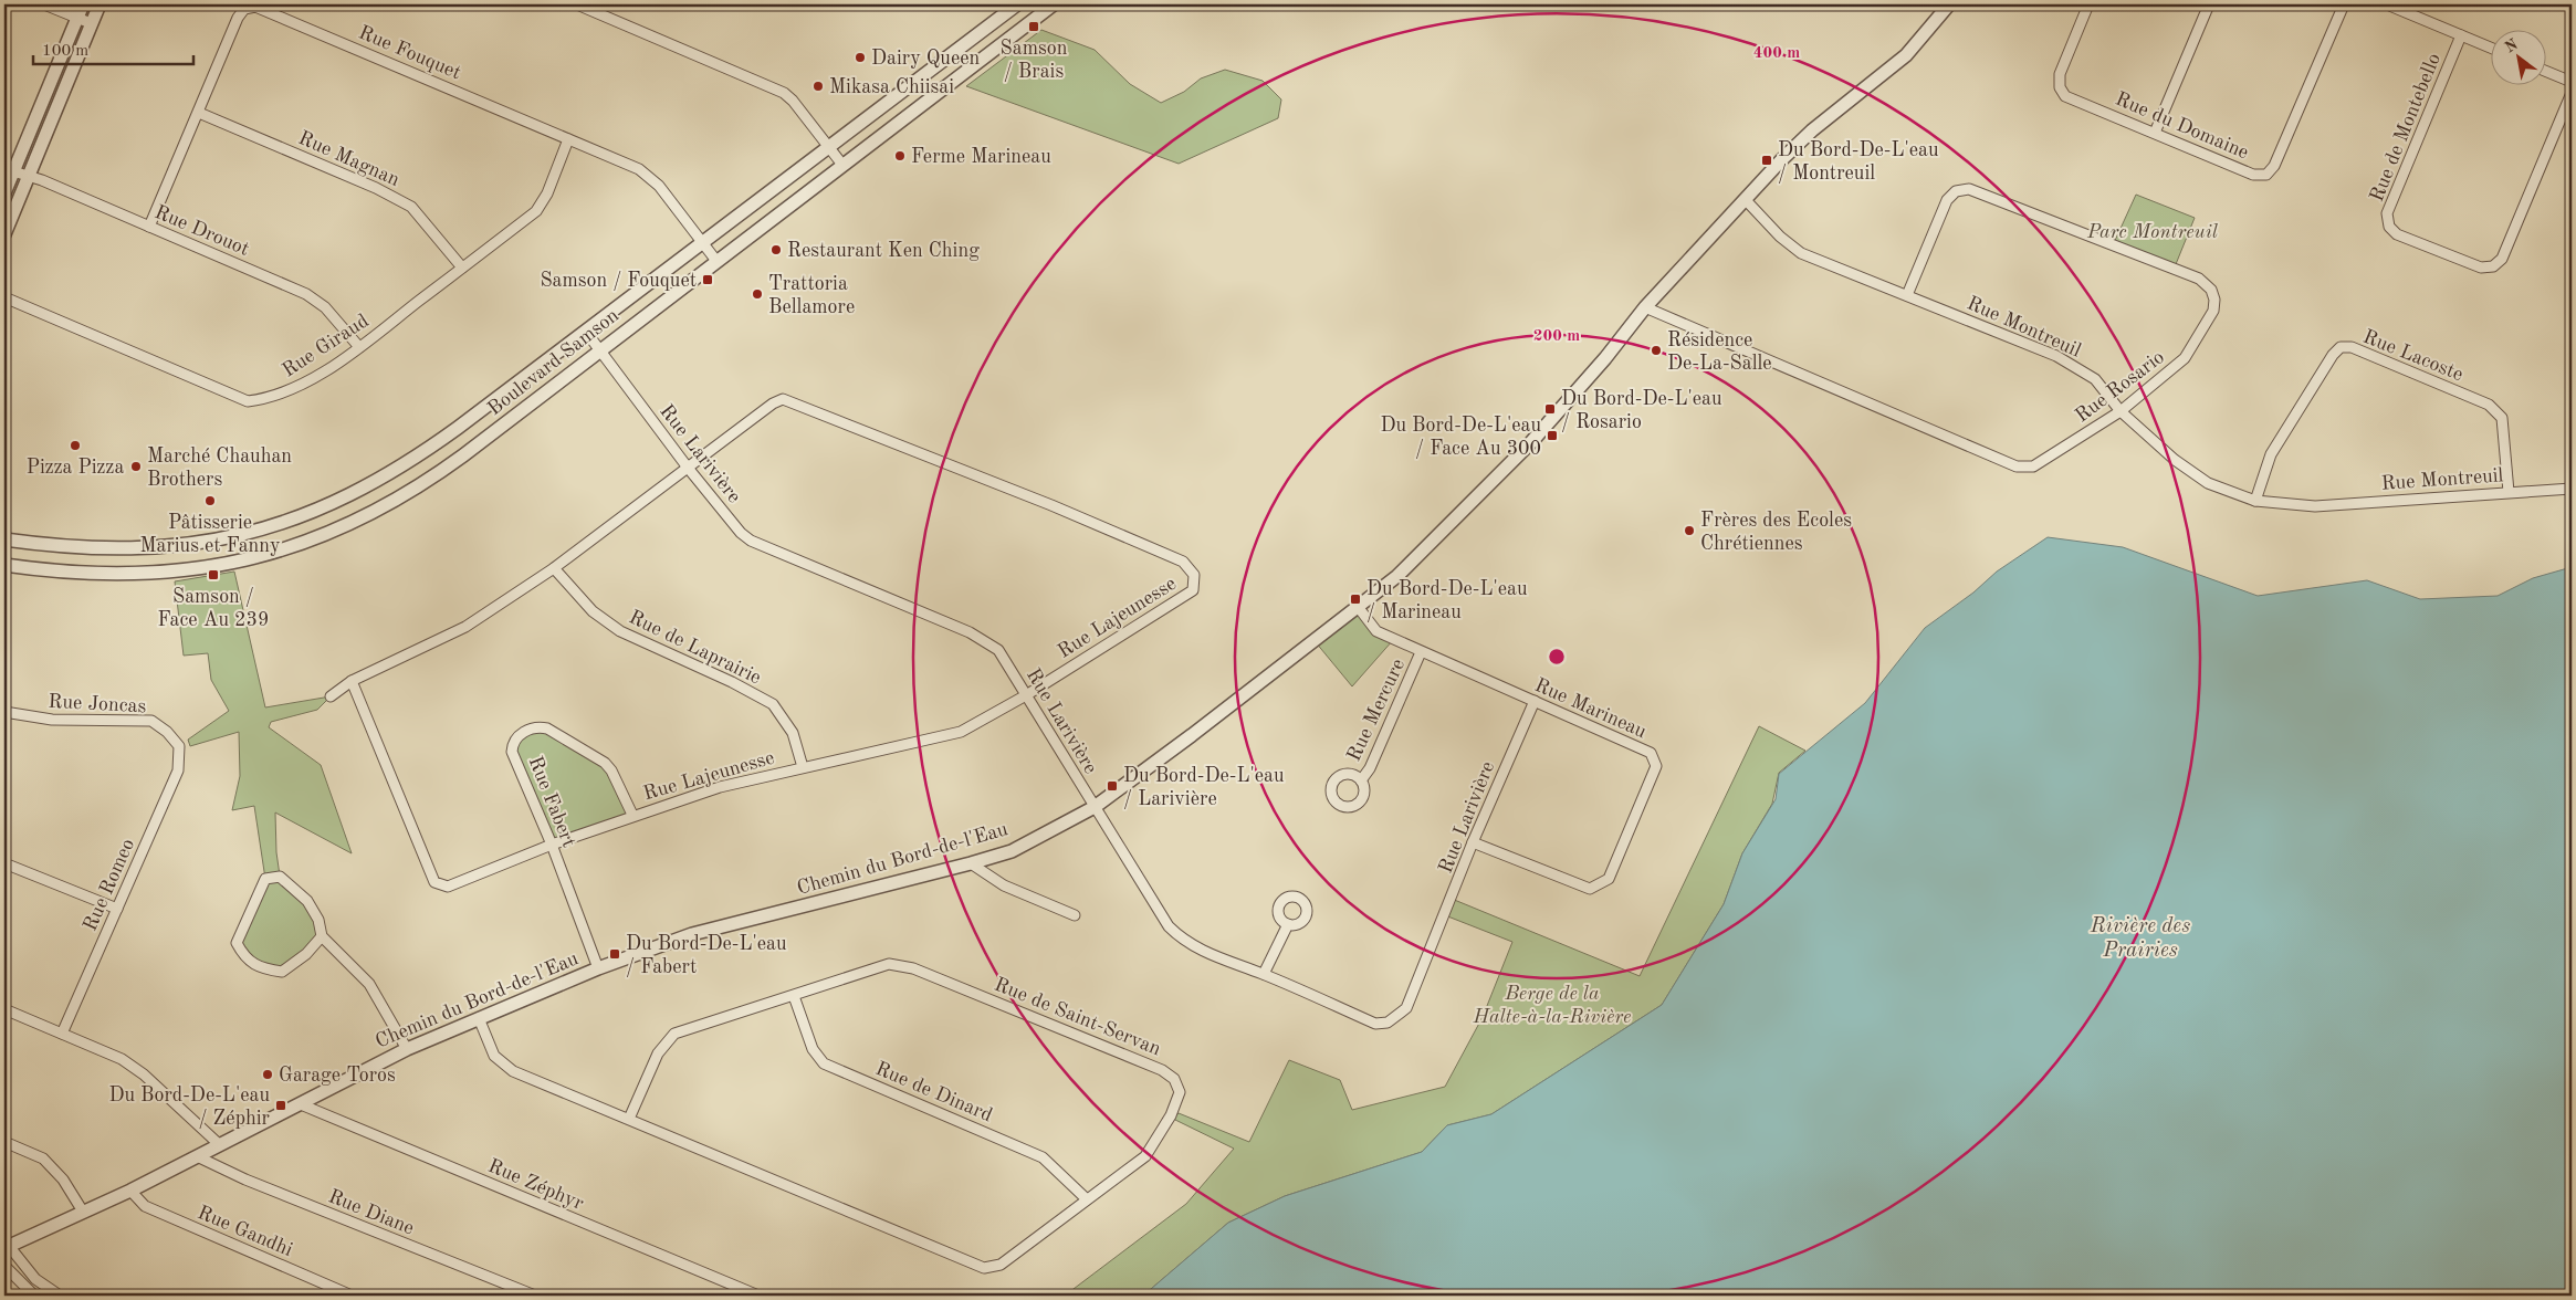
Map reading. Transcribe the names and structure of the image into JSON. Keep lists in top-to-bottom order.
{
  "streets": {
    "street": [
      "Rue Fouquet",
      "Rue du Domaine",
      "Rue de Montebello",
      "Rue Magnan",
      "Rue Drouot",
      "Rue Montreuil",
      "Rue Giraud",
      "Rue Lacoste",
      "Boulevard Samson",
      "Rue Rosario",
      "Rue Larivière",
      "Rue Lajeunesse",
      "Rue de Laprairie",
      "Rue Joncas",
      "Rue Marineau",
      "Rue Mercure",
      "Rue Fabert",
      "Chemin du Bord-de-l'Eau",
      "Rue Romeo",
      "Rue de Saint-Servan",
      "Rue de Dinard",
      "Rue Zéphyr",
      "Rue Diane",
      "Rue Gandhi"
    ]
  },
  "crossings": [
    ["Rue Fouquet", "Rue Magnan"],
    ["Rue Fouquet", "Rue Drouot"],
    ["Rue Fouquet", "Rue Giraud"],
    ["Rue Fouquet", "Boulevard Samson"],
    ["Rue Magnan", "Rue Giraud"],
    ["Rue Drouot", "Rue Giraud"],
    ["Rue Montreuil", "Rue Lacoste"],
    ["Rue Montreuil", "Rue Rosario"],
    ["Rue Montreuil", "Chemin du Bord-de-l'Eau"],
    ["Boulevard Samson", "Rue Larivière"],
    ["Rue Rosario", "Chemin du Bord-de-l'Eau"],
    ["Rue Larivière", "Rue Lajeunesse"],
    ["Rue Larivière", "Rue Marineau"],
    ["Rue Larivière", "Chemin du Bord-de-l'Eau"],
    ["Rue Lajeunesse", "Rue de Laprairie"],
    ["Rue Lajeunesse", "Rue Fabert"],
    ["Rue Joncas", "Rue Romeo"],
    ["Rue Marineau", "Rue Mercure"],
    ["Rue Marineau", "Chemin du Bord-de-l'Eau"],
    ["Rue Fabert", "Chemin du Bord-de-l'Eau"],
    ["Chemin du Bord-de-l'Eau", "Rue de Saint-Servan"],
    ["Chemin du Bord-de-l'Eau", "Rue Zéphyr"],
    ["Chemin du Bord-de-l'Eau", "Rue Diane"],
    ["Chemin du Bord-de-l'Eau", "Rue Gandhi"],
    ["Rue de Saint-Servan", "Rue de Dinard"]
  ],
  "water": ["Rivière des Prairies"],
  "parks": ["Parc Montreuil", "Berge de la Halte-à-la-Rivière"],
  "places": {
    "transit": [
      "Samson / Brais",
      "Du Bord-De-L'eau / Montreuil",
      "Samson / Fouquet",
      "Du Bord-De-L'eau / Rosario",
      "Du Bord-De-L'eau / Face Au 300",
      "Samson / Face Au 239",
      "Du Bord-De-L'eau / Marineau",
      "Du Bord-De-L'eau / Larivière",
      "Du Bord-De-L'eau / Fabert",
      "Du Bord-De-L'eau / Zéphir"
    ],
    "other": [
      "Dairy Queen",
      "Mikasa Chiisai",
      "Ferme Marineau",
      "Restaurant Ken Ching",
      "Trattoria Bellamore",
      "Résidence De-La-Salle",
      "Pizza Pizza",
      "Marché Chauhan Brothers",
      "Pâtisserie Marius et Fanny",
      "Frères des Ecoles Chrétiennes",
      "Garage Toros"
    ]
  },
  "scale_bar": "100 m",
  "north": "top left",
  "rings": ["400 m", "200 m"]
}
